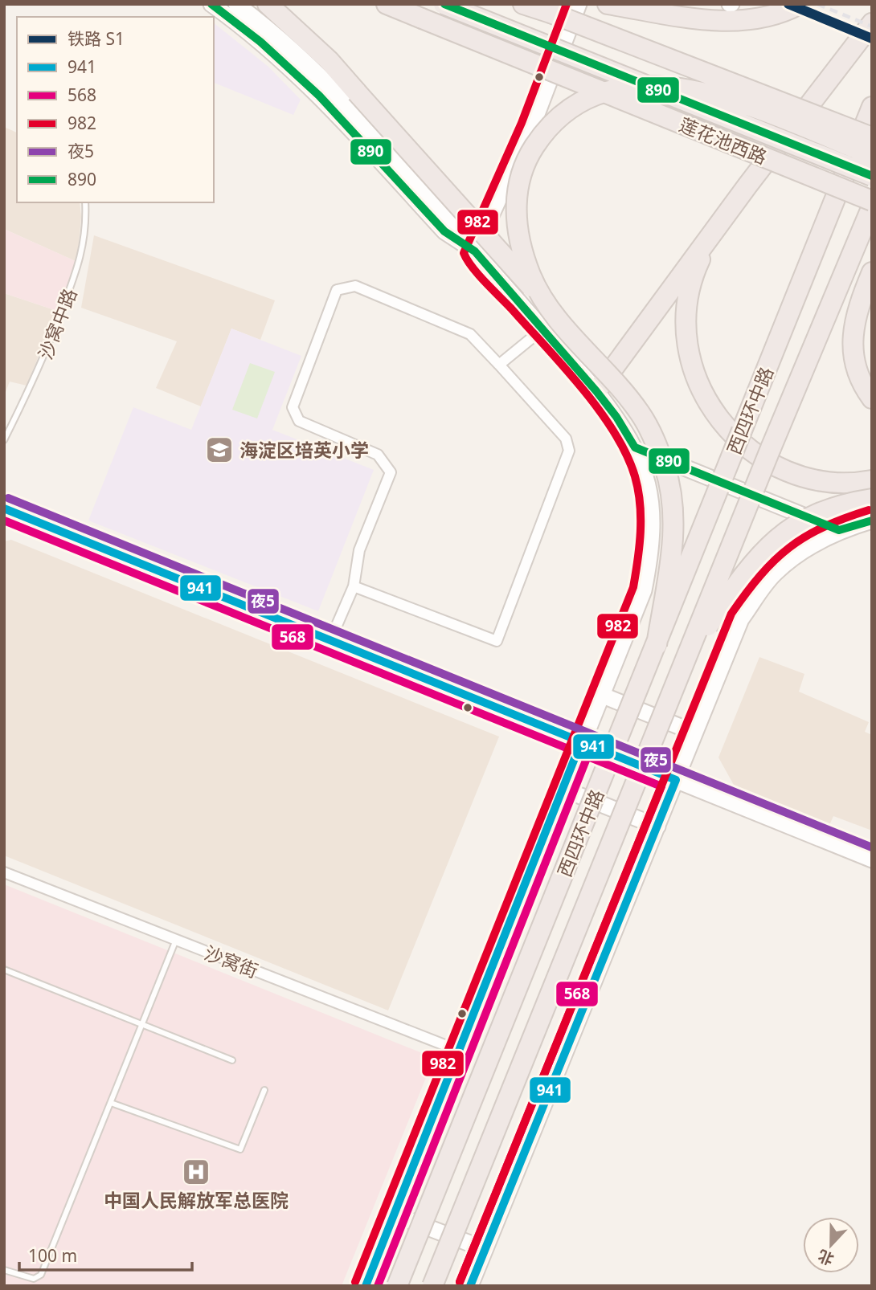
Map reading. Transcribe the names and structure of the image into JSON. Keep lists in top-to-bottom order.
{
  "streets": {
    "highway": ["莲花池西路", "西四环中路"],
    "street": ["沙窝街"],
    "lane": ["沙窝中路"]
  },
  "crossings": [
    ["西四环中路", "沙窝街"]
  ],
  "places": {
    "school or university": ["海淀区培英小学"],
    "hospital": ["中国人民解放军总医院"]
  },
  "lines": [
    "rail line S1",
    "transit line 982",
    "transit line 890",
    "transit line 夜5",
    "transit line 941",
    "transit line 568"
  ],
  "legend": [
    "铁路 S1",
    "941",
    "568",
    "982",
    "夜5",
    "890"
  ],
  "scale_bar": "100 m",
  "north": "bottom"
}
